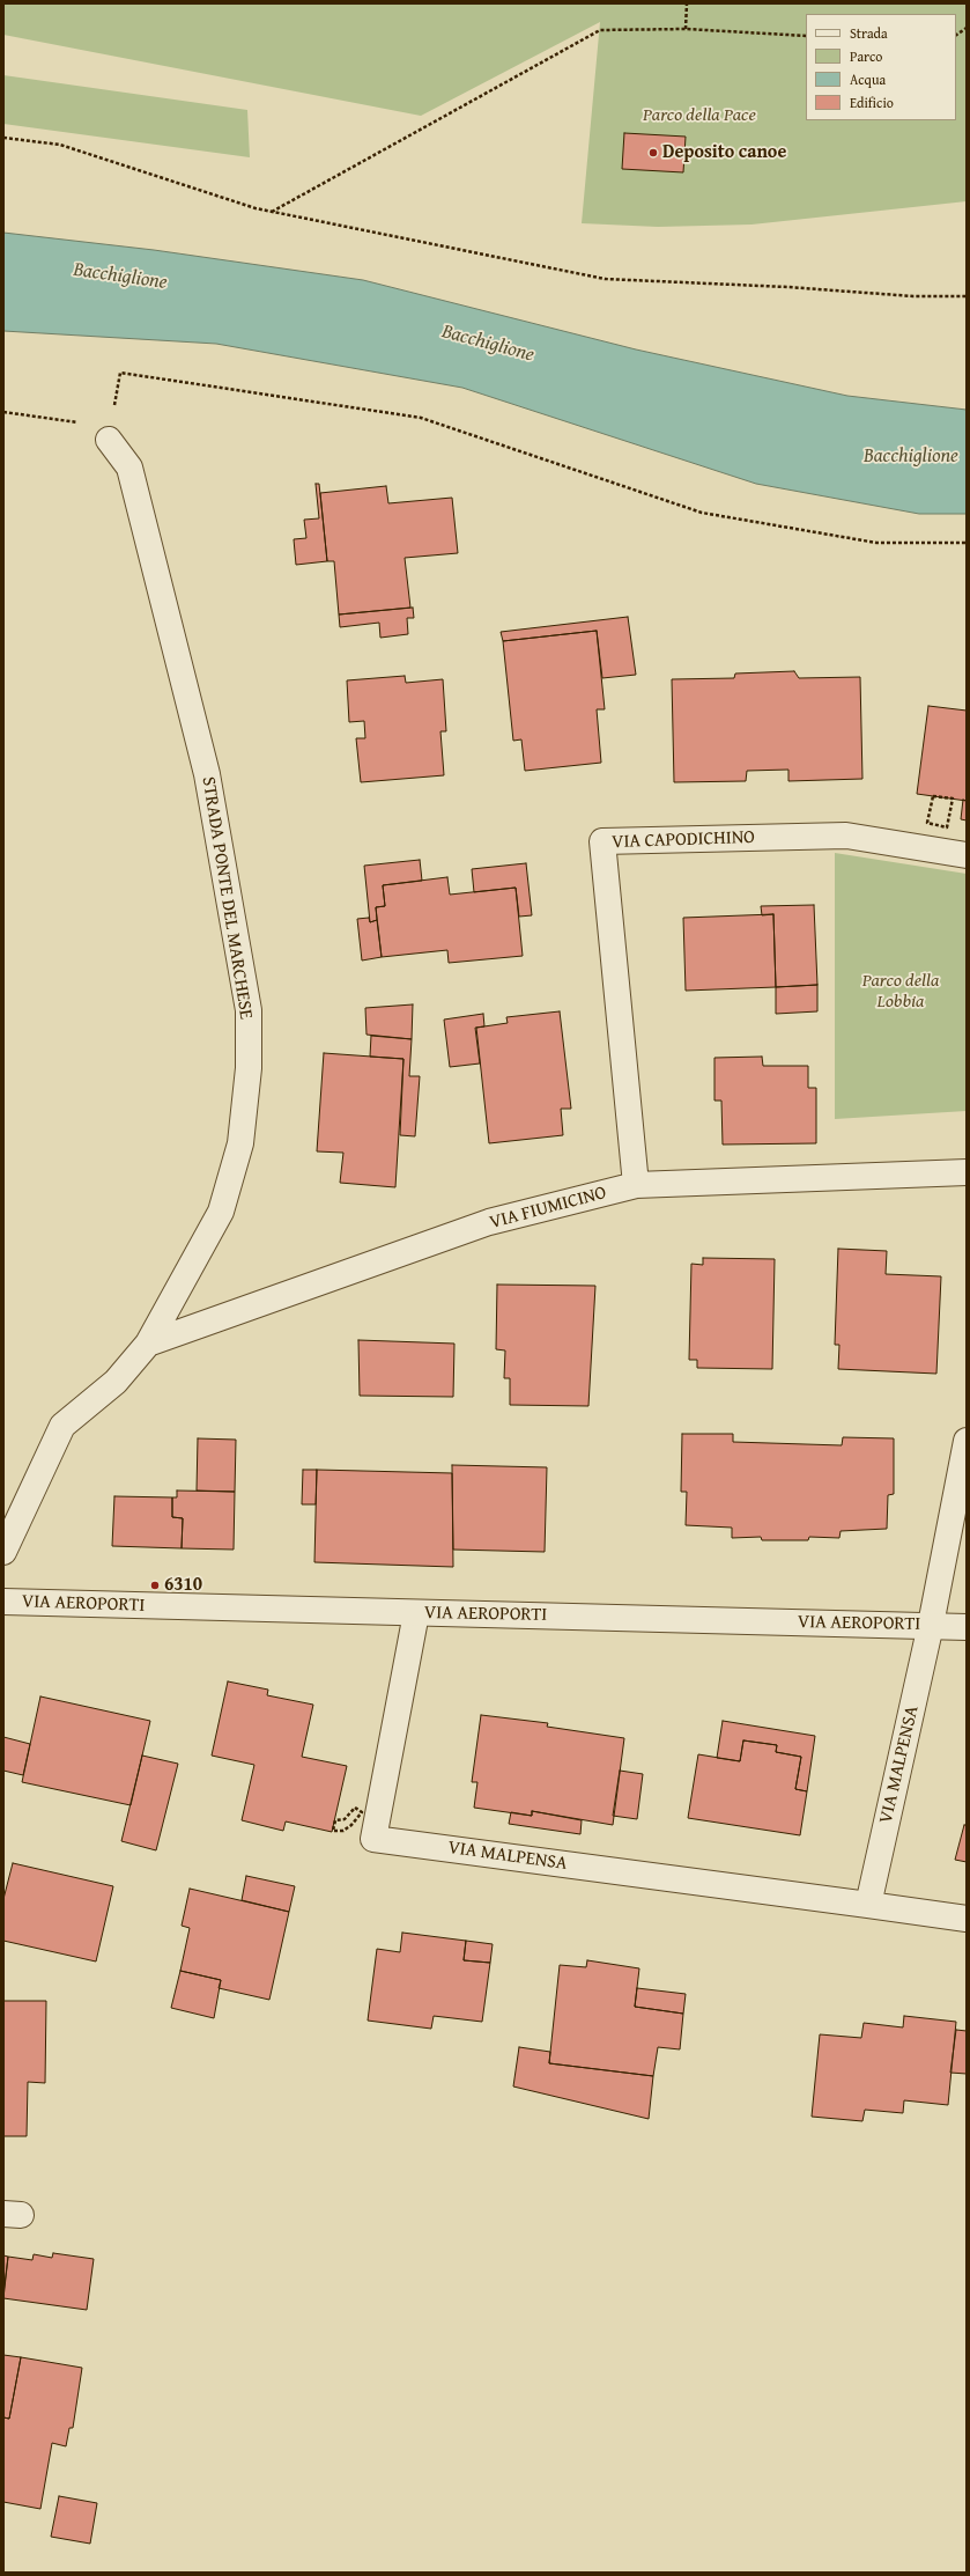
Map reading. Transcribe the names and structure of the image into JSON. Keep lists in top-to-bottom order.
{
  "streets": {
    "street": [
      "VIA CAPODICHINO",
      "STRADA PONTE DEL MARCHESE",
      "VIA FIUMICINO",
      "VIA AEROPORTI",
      "VIA MALPENSA"
    ]
  },
  "crossings": [
    ["VIA CAPODICHINO", "VIA FIUMICINO"],
    ["STRADA PONTE DEL MARCHESE", "VIA FIUMICINO"],
    ["VIA AEROPORTI", "VIA MALPENSA"]
  ],
  "water": ["Bacchiglione"],
  "parks": ["Parco della Pace", "Parco della Lobbia"],
  "places": ["Deposito canoe", "6310"],
  "legend": [
    "Strada",
    "Parco",
    "Acqua",
    "Edificio"
  ]
}
